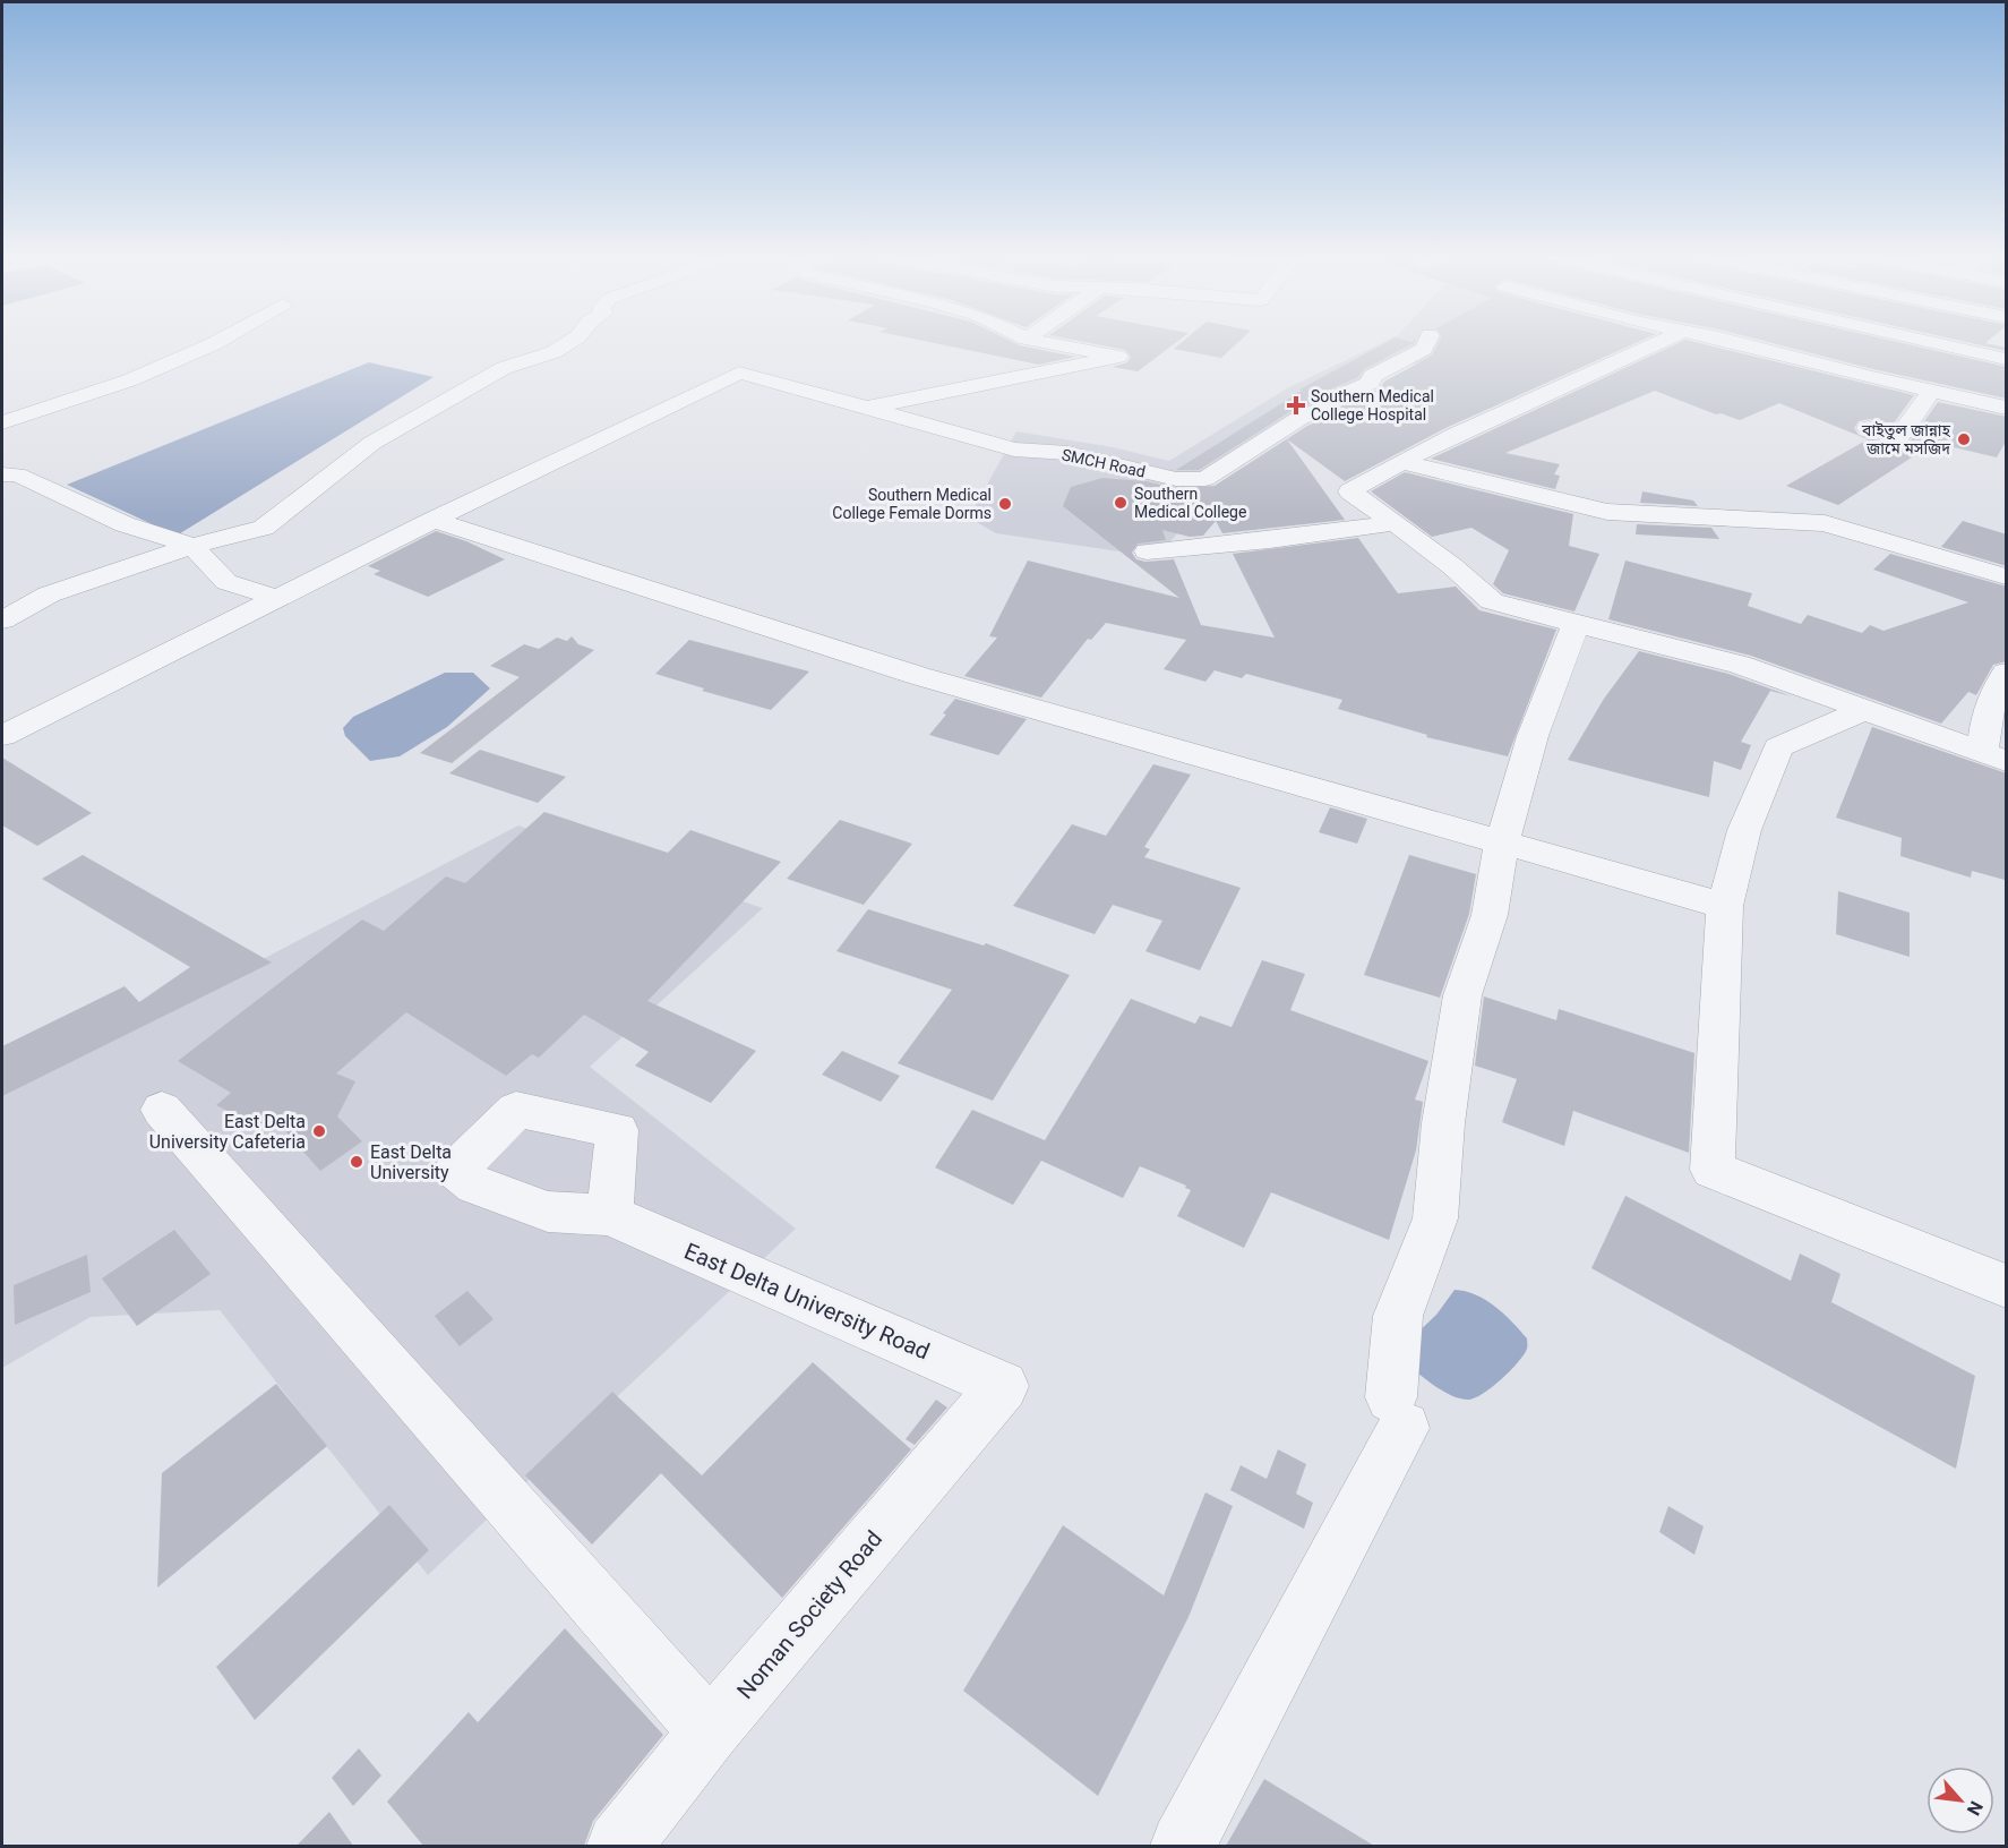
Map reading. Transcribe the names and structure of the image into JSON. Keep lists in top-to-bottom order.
{
  "streets": {
    "street": ["SMCH Road", "East Delta University Road", "Noman Society Road"]
  },
  "crossings": [
    ["East Delta University Road", "Noman Society Road"]
  ],
  "places": {
    "health": ["Southern Medical College Hospital"],
    "other": [
      "বাইতুল জান্নাহ জামে মসজিদ",
      "Southern Medical College",
      "Southern Medical College Female Dorms",
      "East Delta University Cafeteria",
      "East Delta University"
    ]
  },
  "north": "bottom right"
}
